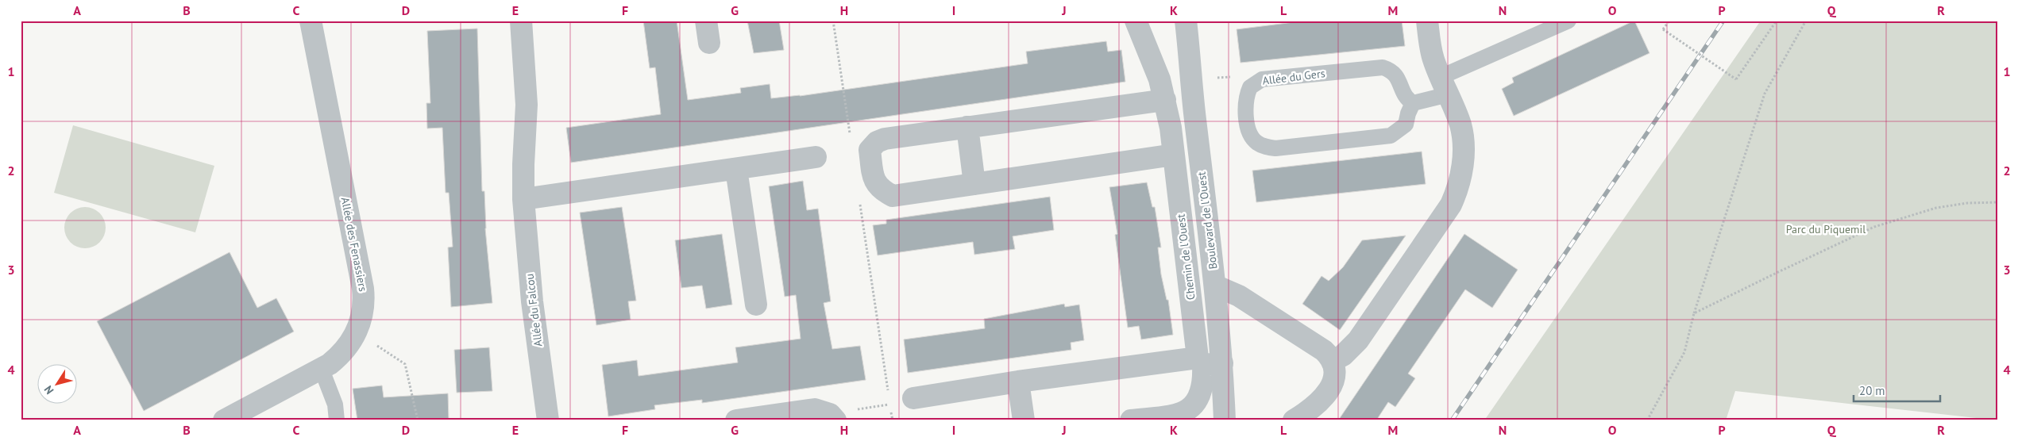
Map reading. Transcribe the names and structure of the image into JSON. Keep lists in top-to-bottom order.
{
  "streets": {
    "street": [
      "Boulevard de l'Ouest",
      "Allée des Fenassiers",
      "Chemin de l'Ouest",
      "Allée du Falcou"
    ],
    "lane": ["Allée du Gers"]
  },
  "crossings": [
    ["Boulevard de l'Ouest", "Chemin de l'Ouest"]
  ],
  "parks": ["Parc du Piquemil"],
  "scale_bar": "20 m",
  "north": "bottom left",
  "grid": {
    "columns": [
      "A",
      "B",
      "C",
      "D",
      "E",
      "F",
      "G",
      "H",
      "I",
      "J",
      "K",
      "L",
      "M",
      "N",
      "O",
      "P",
      "Q",
      "R"
    ],
    "rows": [
      "1",
      "2",
      "3",
      "4"
    ]
  }
}
